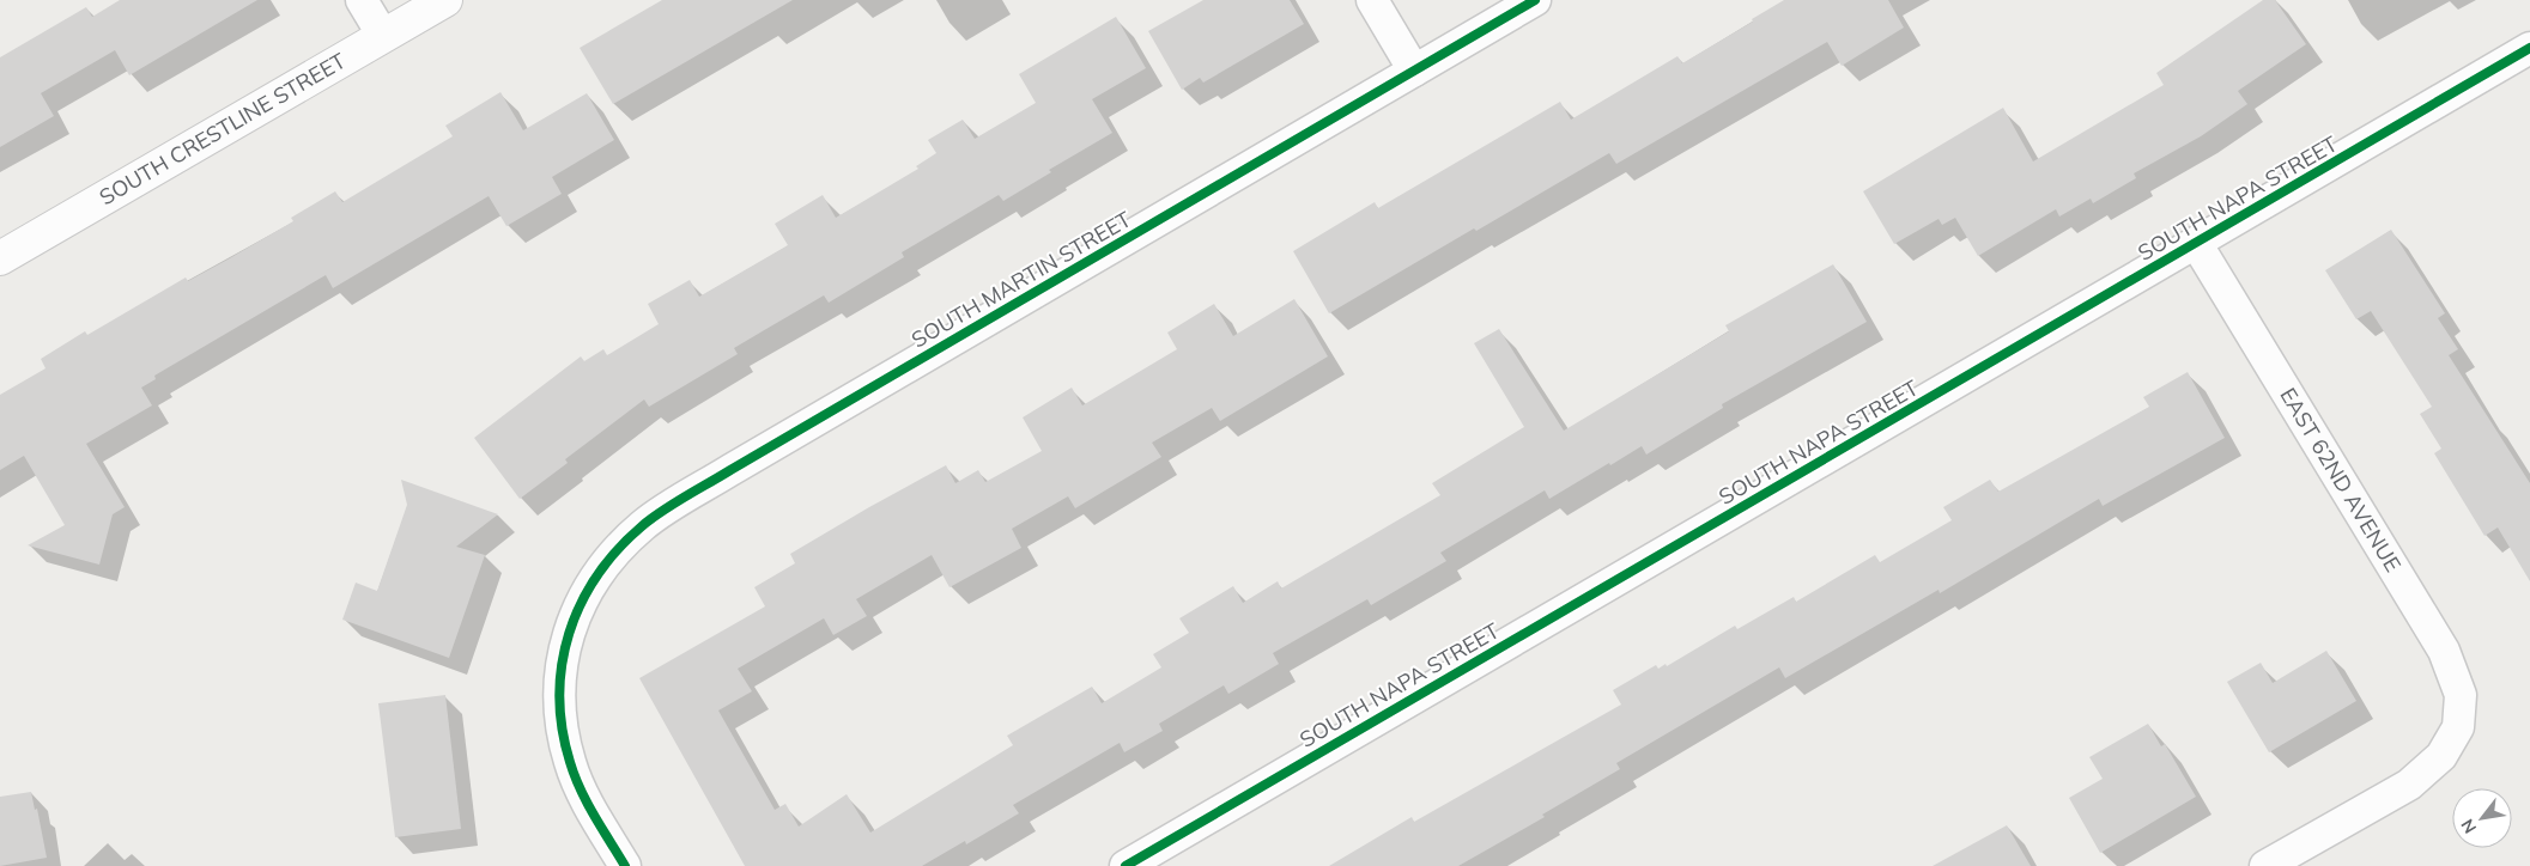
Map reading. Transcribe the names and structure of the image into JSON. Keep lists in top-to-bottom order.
{
  "streets": {
    "street": [
      "SOUTH CRESTLINE STREET",
      "SOUTH NAPA STREET",
      "SOUTH MARTIN STREET",
      "EAST 62ND AVENUE"
    ]
  },
  "crossings": [
    ["SOUTH NAPA STREET", "EAST 62ND AVENUE"]
  ],
  "north": "bottom left"
}
